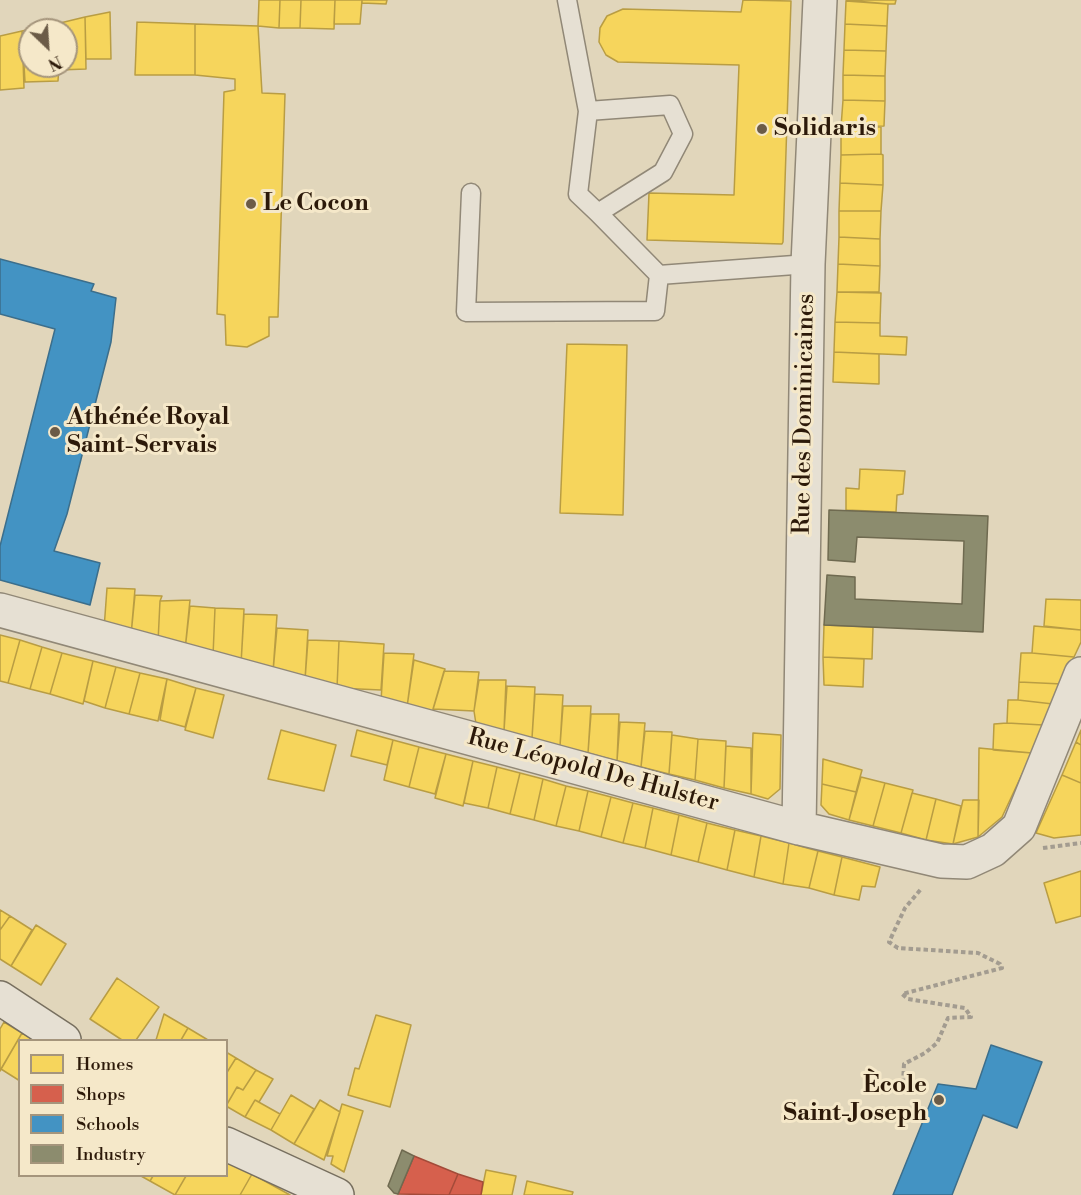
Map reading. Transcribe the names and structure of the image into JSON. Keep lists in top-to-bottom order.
{
  "streets": {
    "street": ["Rue des Dominicaines", "Rue Léopold De Hulster"]
  },
  "crossings": [
    ["Rue des Dominicaines", "Rue Léopold De Hulster"]
  ],
  "places": [
    "Solidaris",
    "Le Cocon",
    "Athénée Royal Saint-Servais",
    "Ècole Saint-Joseph"
  ],
  "legend": [
    "Homes",
    "Shops",
    "Schools",
    "Industry"
  ],
  "north": "bottom right"
}
